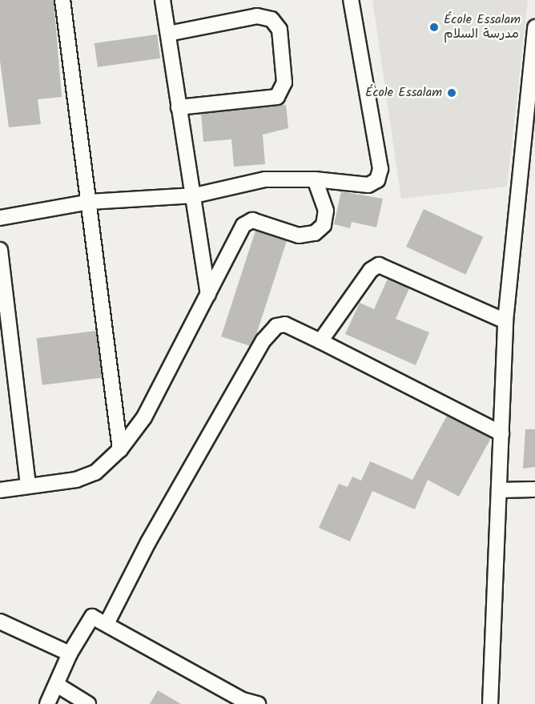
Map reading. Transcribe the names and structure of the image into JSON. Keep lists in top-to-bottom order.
{
  "places": ["École Essalam مدرسة السلام", "École Essalam"]
}
